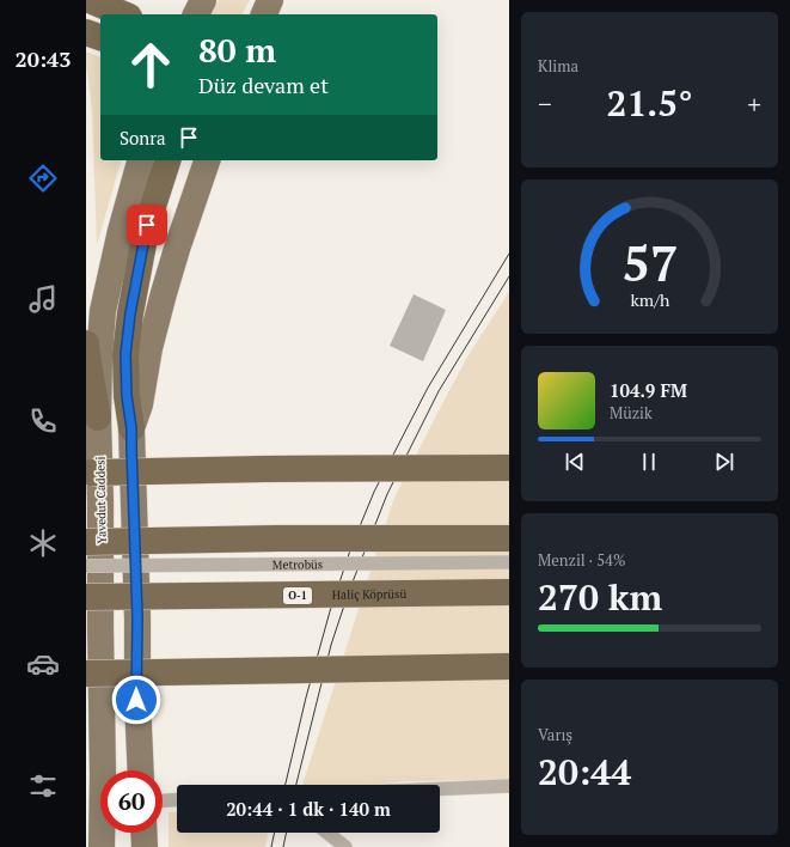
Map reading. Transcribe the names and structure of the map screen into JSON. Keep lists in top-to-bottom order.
{
  "streets": {
    "highway": ["Haliç Köprüsü", "O-1"],
    "main road": ["Yavedut Caddesi"],
    "lane": ["Metrobüs"]
  },
  "page": {
    "tabs": "20:43",
    "tile": [
      "Klima",
      ["Menzil · 54%", "270 km"],
      ["Varış", "20:44"]
    ],
    "turn": ["80 m", "Düz devam et"],
    "heat": ["−", "21.5°", "+"],
    "then": "Sonra",
    "song": ["104.9 FM", "Müzik"],
    "limit": "60",
    "trip": "20:44 · 1 dk · 140 m",
    "gauge": ["57", "km/h"]
  }
}
